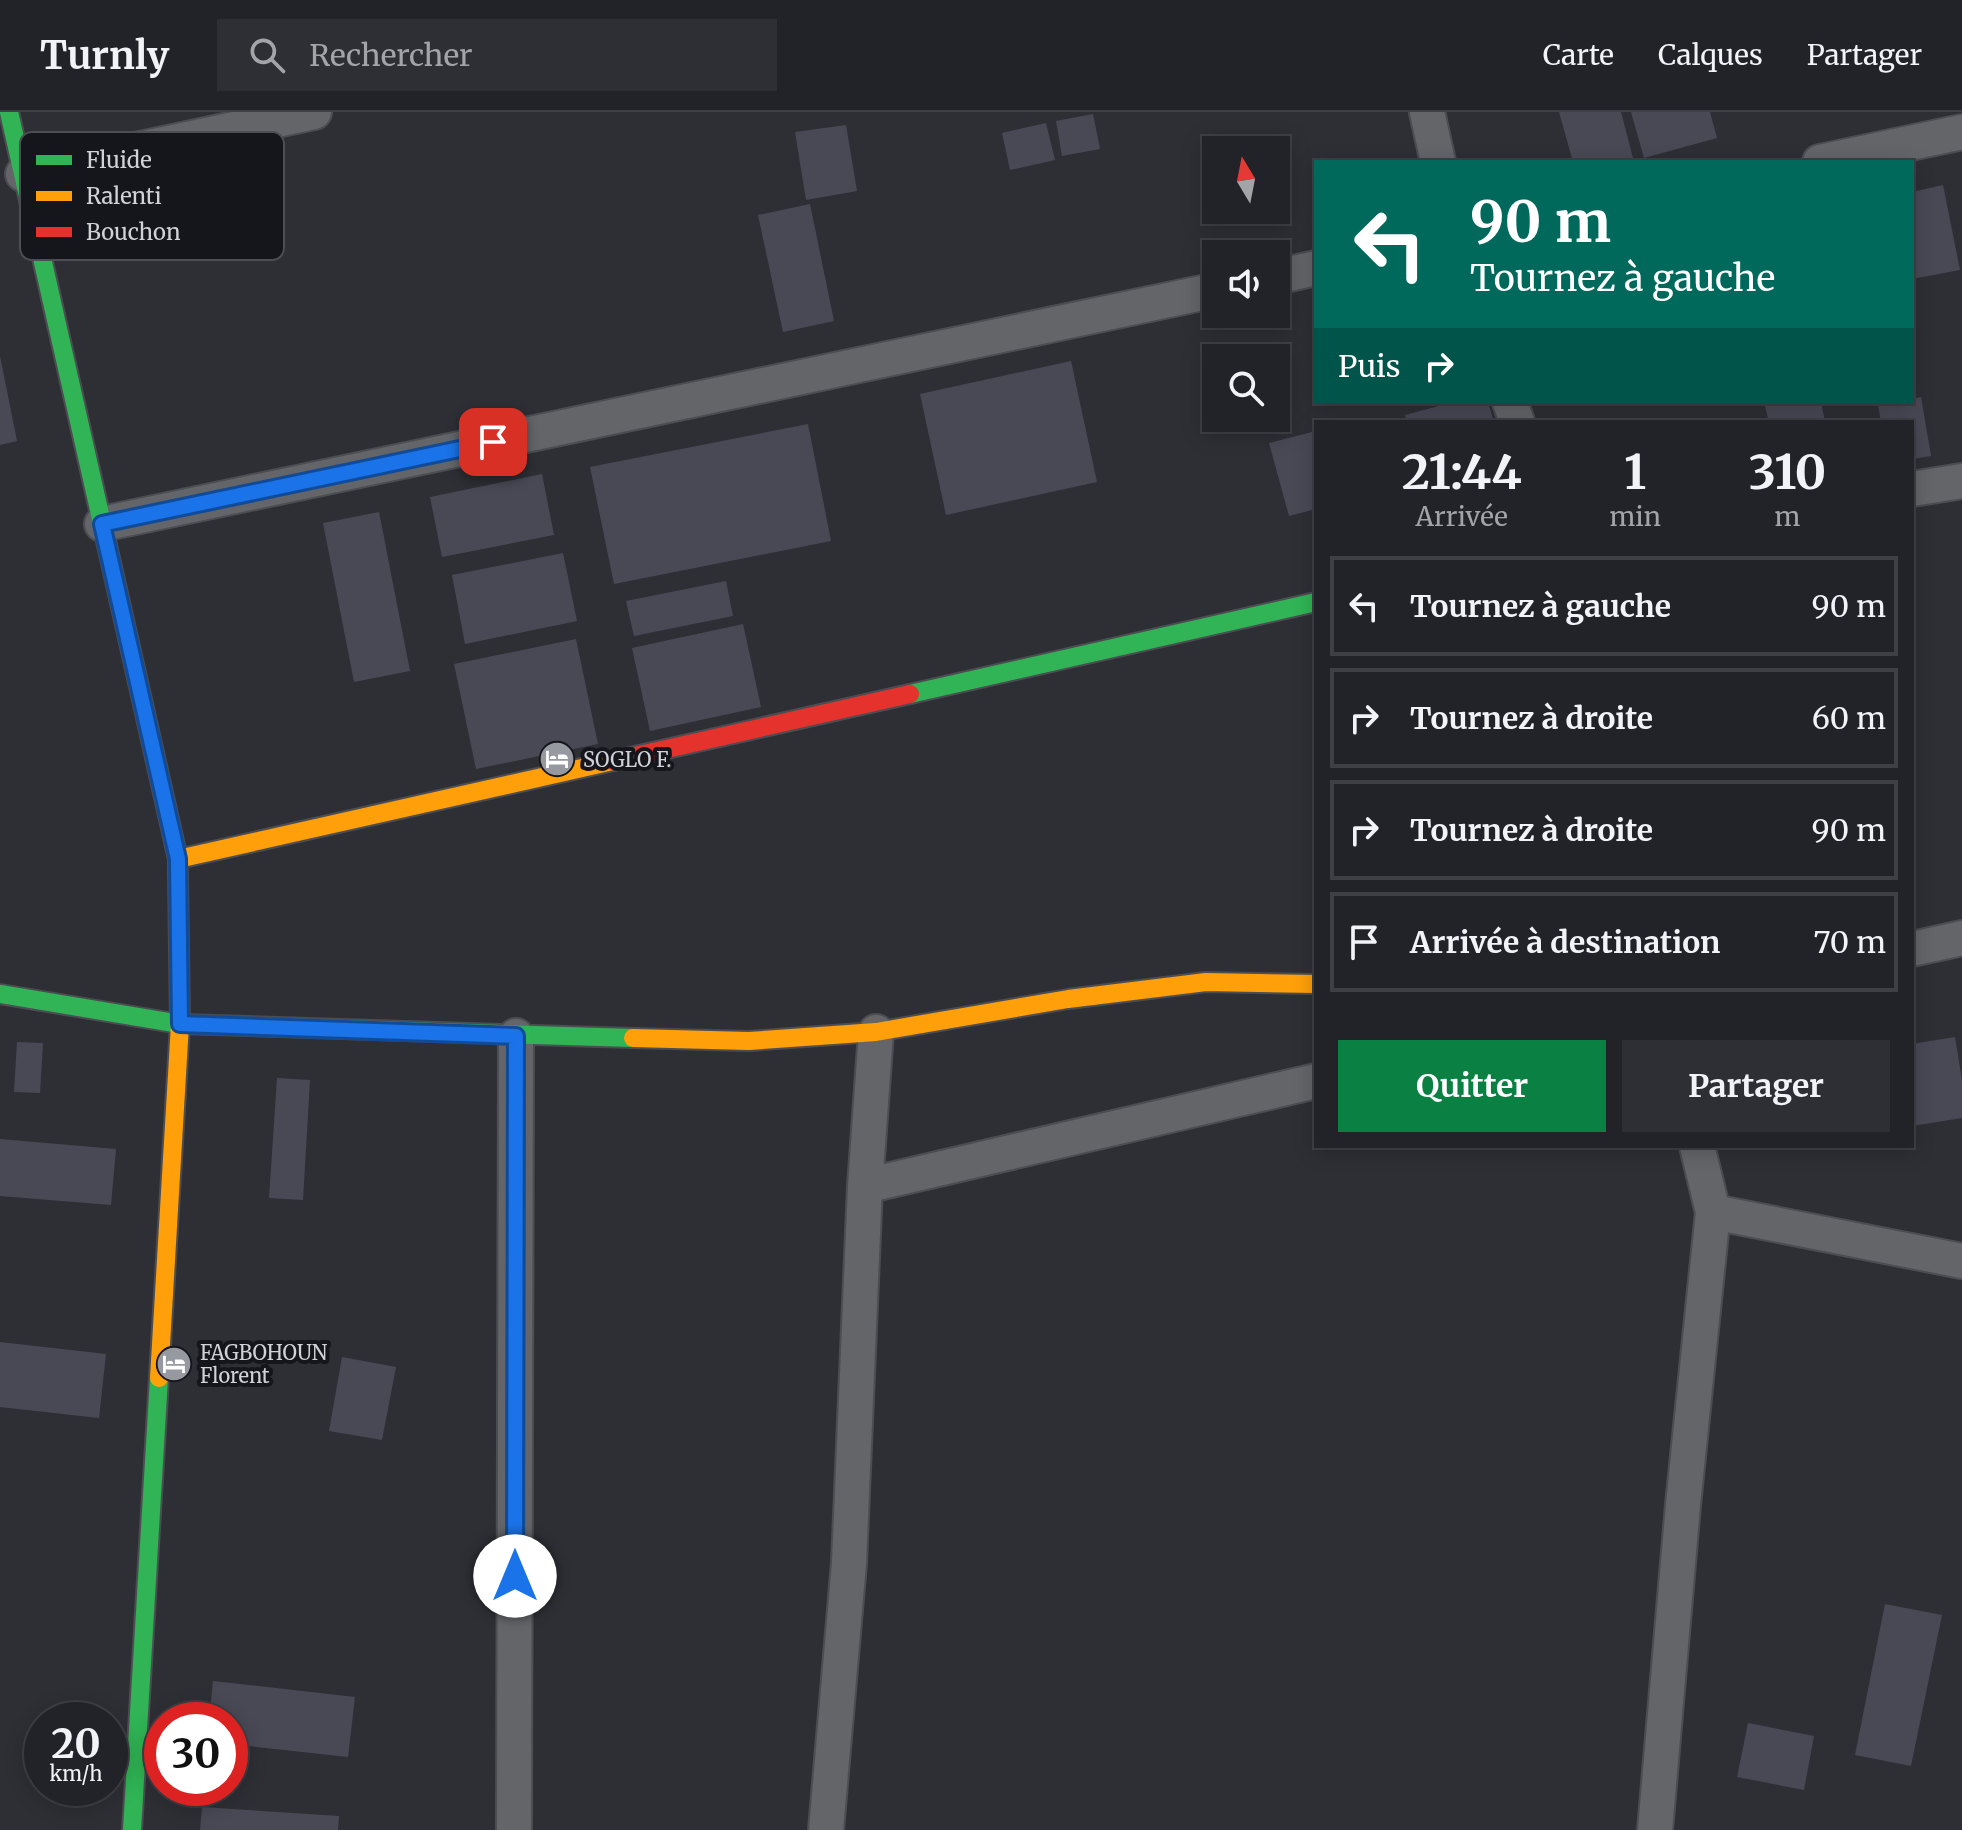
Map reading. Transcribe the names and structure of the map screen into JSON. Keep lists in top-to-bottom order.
{
  "places": {
    "hotel": ["SOGLO F.", "FAGBOHOUN Florent"]
  },
  "legend": ["Fluide", "Ralenti", "Bouchon"],
  "north": "top",
  "page": {
    "header": "Turnly",
    "search": "Rechercher",
    "nav": ["Carte", "Calques", "Partager"],
    "turn": ["90 m", "Tournez à gauche"],
    "then": "Puis",
    "eta": [
      "21:44",
      "Arrivée",
      "1",
      "min",
      "310",
      "m"
    ],
    "list": [
      {
        "name": "Tournez à gauche",
        "value": "90 m"
      },
      {
        "name": "Tournez à droite",
        "value": "60 m"
      },
      {
        "name": "Tournez à droite",
        "value": "90 m"
      },
      {
        "name": "Arrivée à destination",
        "value": "70 m"
      }
    ],
    "buttons": ["Quitter", "Partager"],
    "speed": "20 km/h",
    "limit": "30"
  }
}
